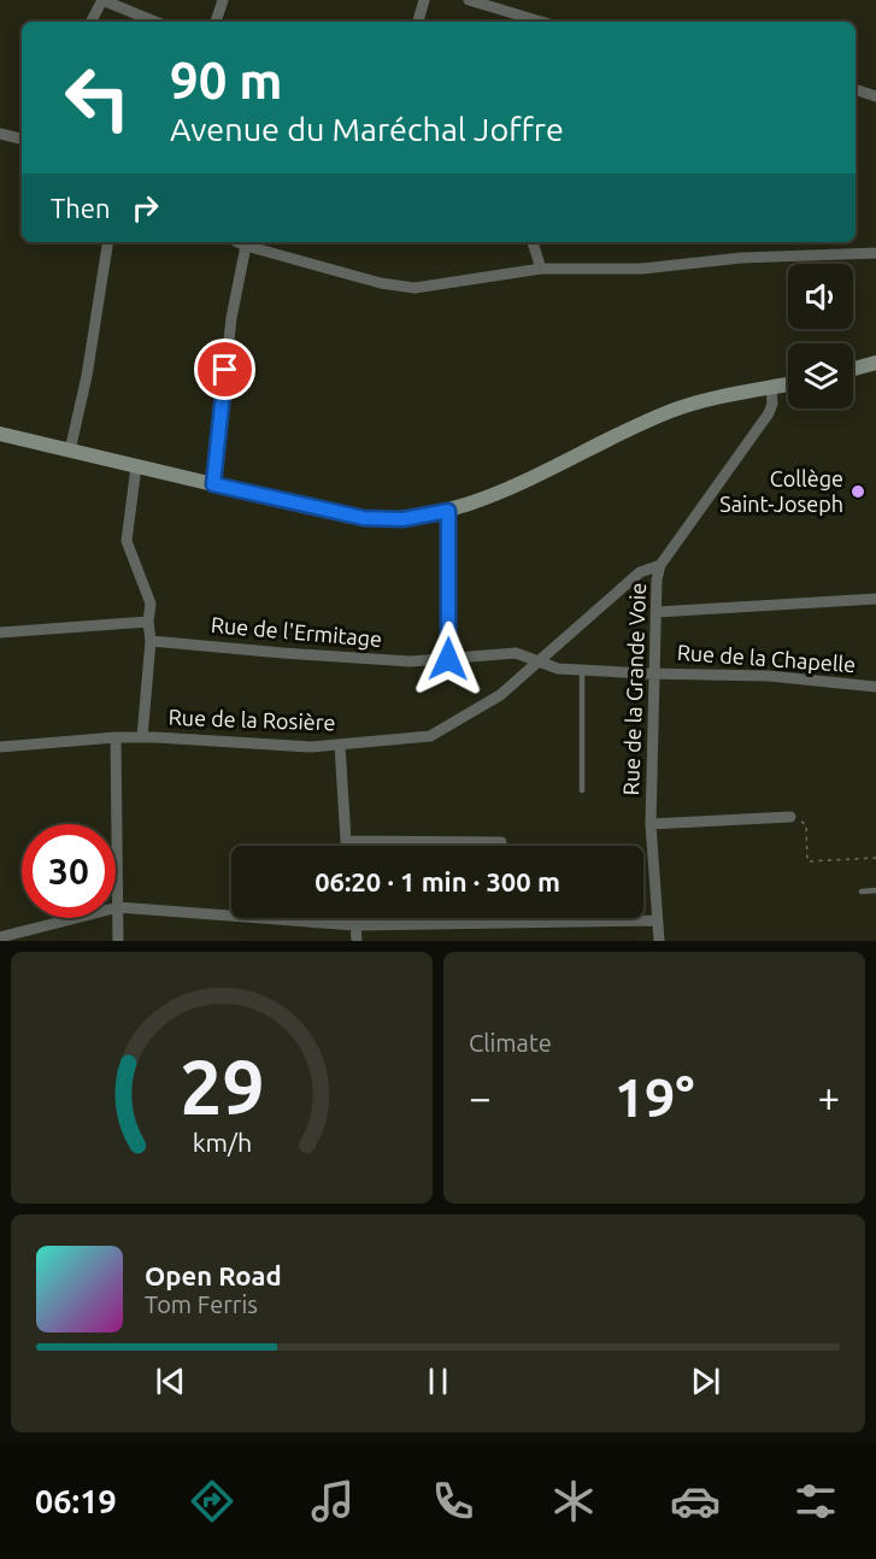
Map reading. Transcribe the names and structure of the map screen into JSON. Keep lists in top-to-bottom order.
{
  "streets": {
    "street": [
      "Rue de l'Ermitage",
      "Rue de la Chapelle",
      "Rue de la Grande Voie",
      "Rue de la Rosière"
    ]
  },
  "crossings": [
    ["Rue de l'Ermitage", "Rue de la Chapelle"],
    ["Rue de l'Ermitage", "Rue de la Grande Voie"],
    ["Rue de l'Ermitage", "Rue de la Rosière"],
    ["Rue de la Chapelle", "Rue de la Grande Voie"],
    ["Rue de la Grande Voie", "Rue de la Rosière"]
  ],
  "places": ["Collège Saint-Joseph"],
  "page": {
    "turn": ["90 m", "Avenue du Maréchal Joffre"],
    "then": "Then",
    "limit": "30",
    "trip": "06:20 · 1 min · 300 m",
    "tile": "Climate",
    "heat": ["−", "19°", "+"],
    "song": ["Open Road", "Tom Ferris"],
    "tabs": "06:19",
    "gauge": ["29", "km/h"]
  }
}
